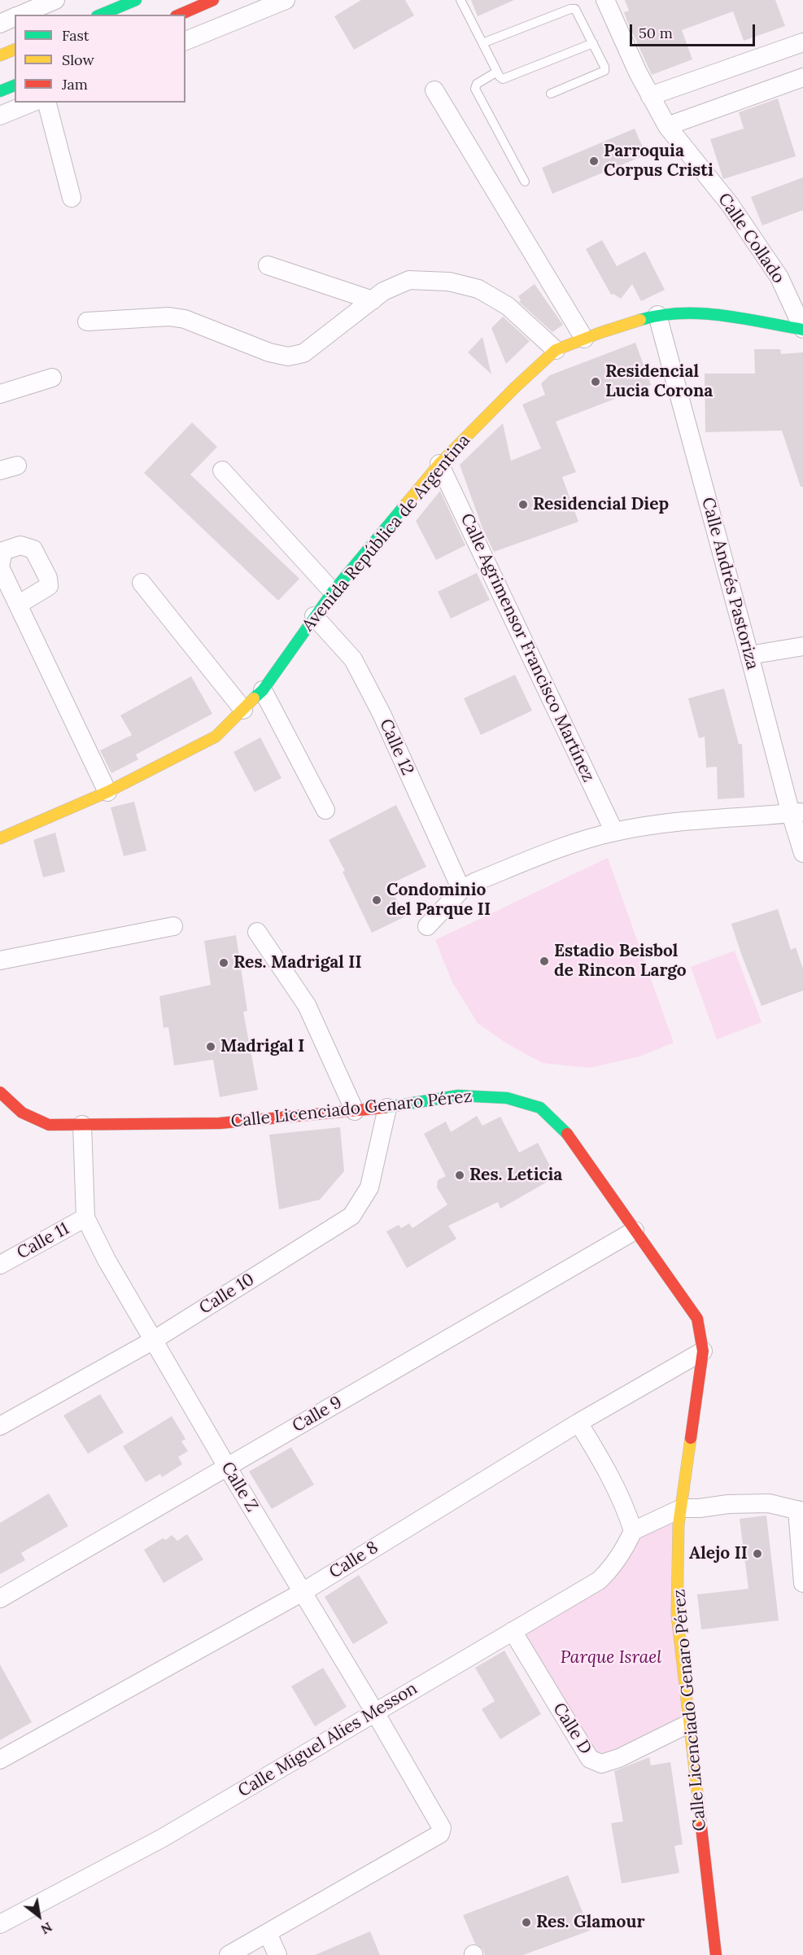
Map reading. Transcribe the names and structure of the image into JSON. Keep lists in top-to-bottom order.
{
  "streets": {
    "main road": ["Avenida República de Argentina", "Calle Licenciado Genaro Pérez"],
    "street": [
      "Calle Collado",
      "Calle Andrés Pastoriza",
      "Calle Agrimensor Francisco Martínez",
      "Calle 12",
      "Calle 11",
      "Calle 10",
      "Calle 9",
      "Calle Z",
      "Calle 8",
      "Calle D",
      "Calle Miguel Alies Messon"
    ]
  },
  "crossings": [
    ["Calle Collado", "Avenida República de Argentina"],
    ["Avenida República de Argentina", "Calle Andrés Pastoriza"],
    ["Avenida República de Argentina", "Calle Agrimensor Francisco Martínez"],
    ["Avenida República de Argentina", "Calle 12"],
    ["Calle Licenciado Genaro Pérez", "Calle 10"],
    ["Calle Licenciado Genaro Pérez", "Calle 9"],
    ["Calle Licenciado Genaro Pérez", "Calle Z"],
    ["Calle Licenciado Genaro Pérez", "Calle 8"],
    ["Calle Licenciado Genaro Pérez", "Calle D"],
    ["Calle 11", "Calle Z"],
    ["Calle 10", "Calle Z"],
    ["Calle 9", "Calle Z"],
    ["Calle Z", "Calle 8"],
    ["Calle Z", "Calle Miguel Alies Messon"],
    ["Calle D", "Calle Miguel Alies Messon"]
  ],
  "parks": ["Parque Israel"],
  "places": [
    "Parroquia Corpus Cristi",
    "Residencial Lucia Corona",
    "Residencial Diep",
    "Condominio del Parque II",
    "Estadio Beisbol de Rincon Largo",
    "Res. Madrigal II",
    "Madrigal I",
    "Res. Leticia",
    "Alejo II",
    "Res. Glamour"
  ],
  "legend": ["Fast", "Slow", "Jam"],
  "scale_bar": "50 m",
  "north": "bottom right"
}
